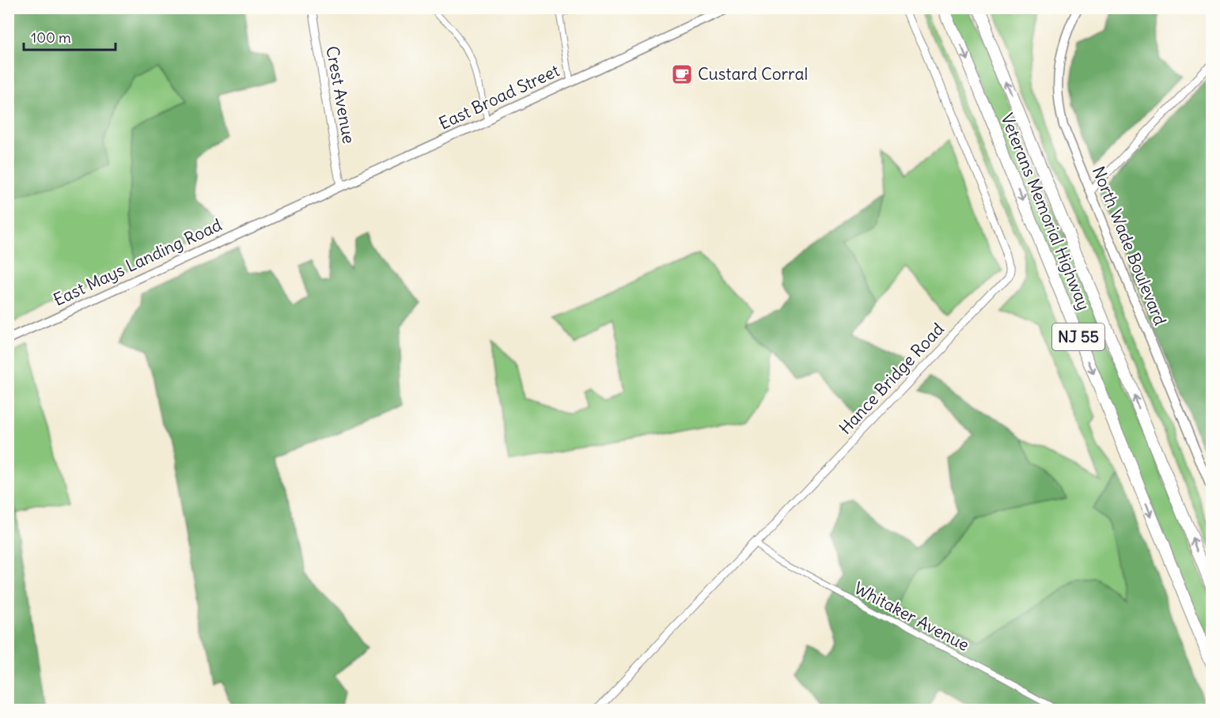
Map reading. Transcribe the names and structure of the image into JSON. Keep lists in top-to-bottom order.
{
  "streets": {
    "highway": ["Veterans Memorial Highway", "NJ 55"],
    "main road": ["East Broad Street", "North Wade Boulevard", "East Mays Landing Road"],
    "street": ["Crest Avenue", "Hance Bridge Road", "Whitaker Avenue"]
  },
  "crossings": [
    ["Crest Avenue", "East Broad Street"],
    ["East Broad Street", "East Mays Landing Road"],
    ["Hance Bridge Road", "Whitaker Avenue"]
  ],
  "places": {
    "cafe": ["Custard Corral"]
  },
  "scale_bar": "100 m"
}
